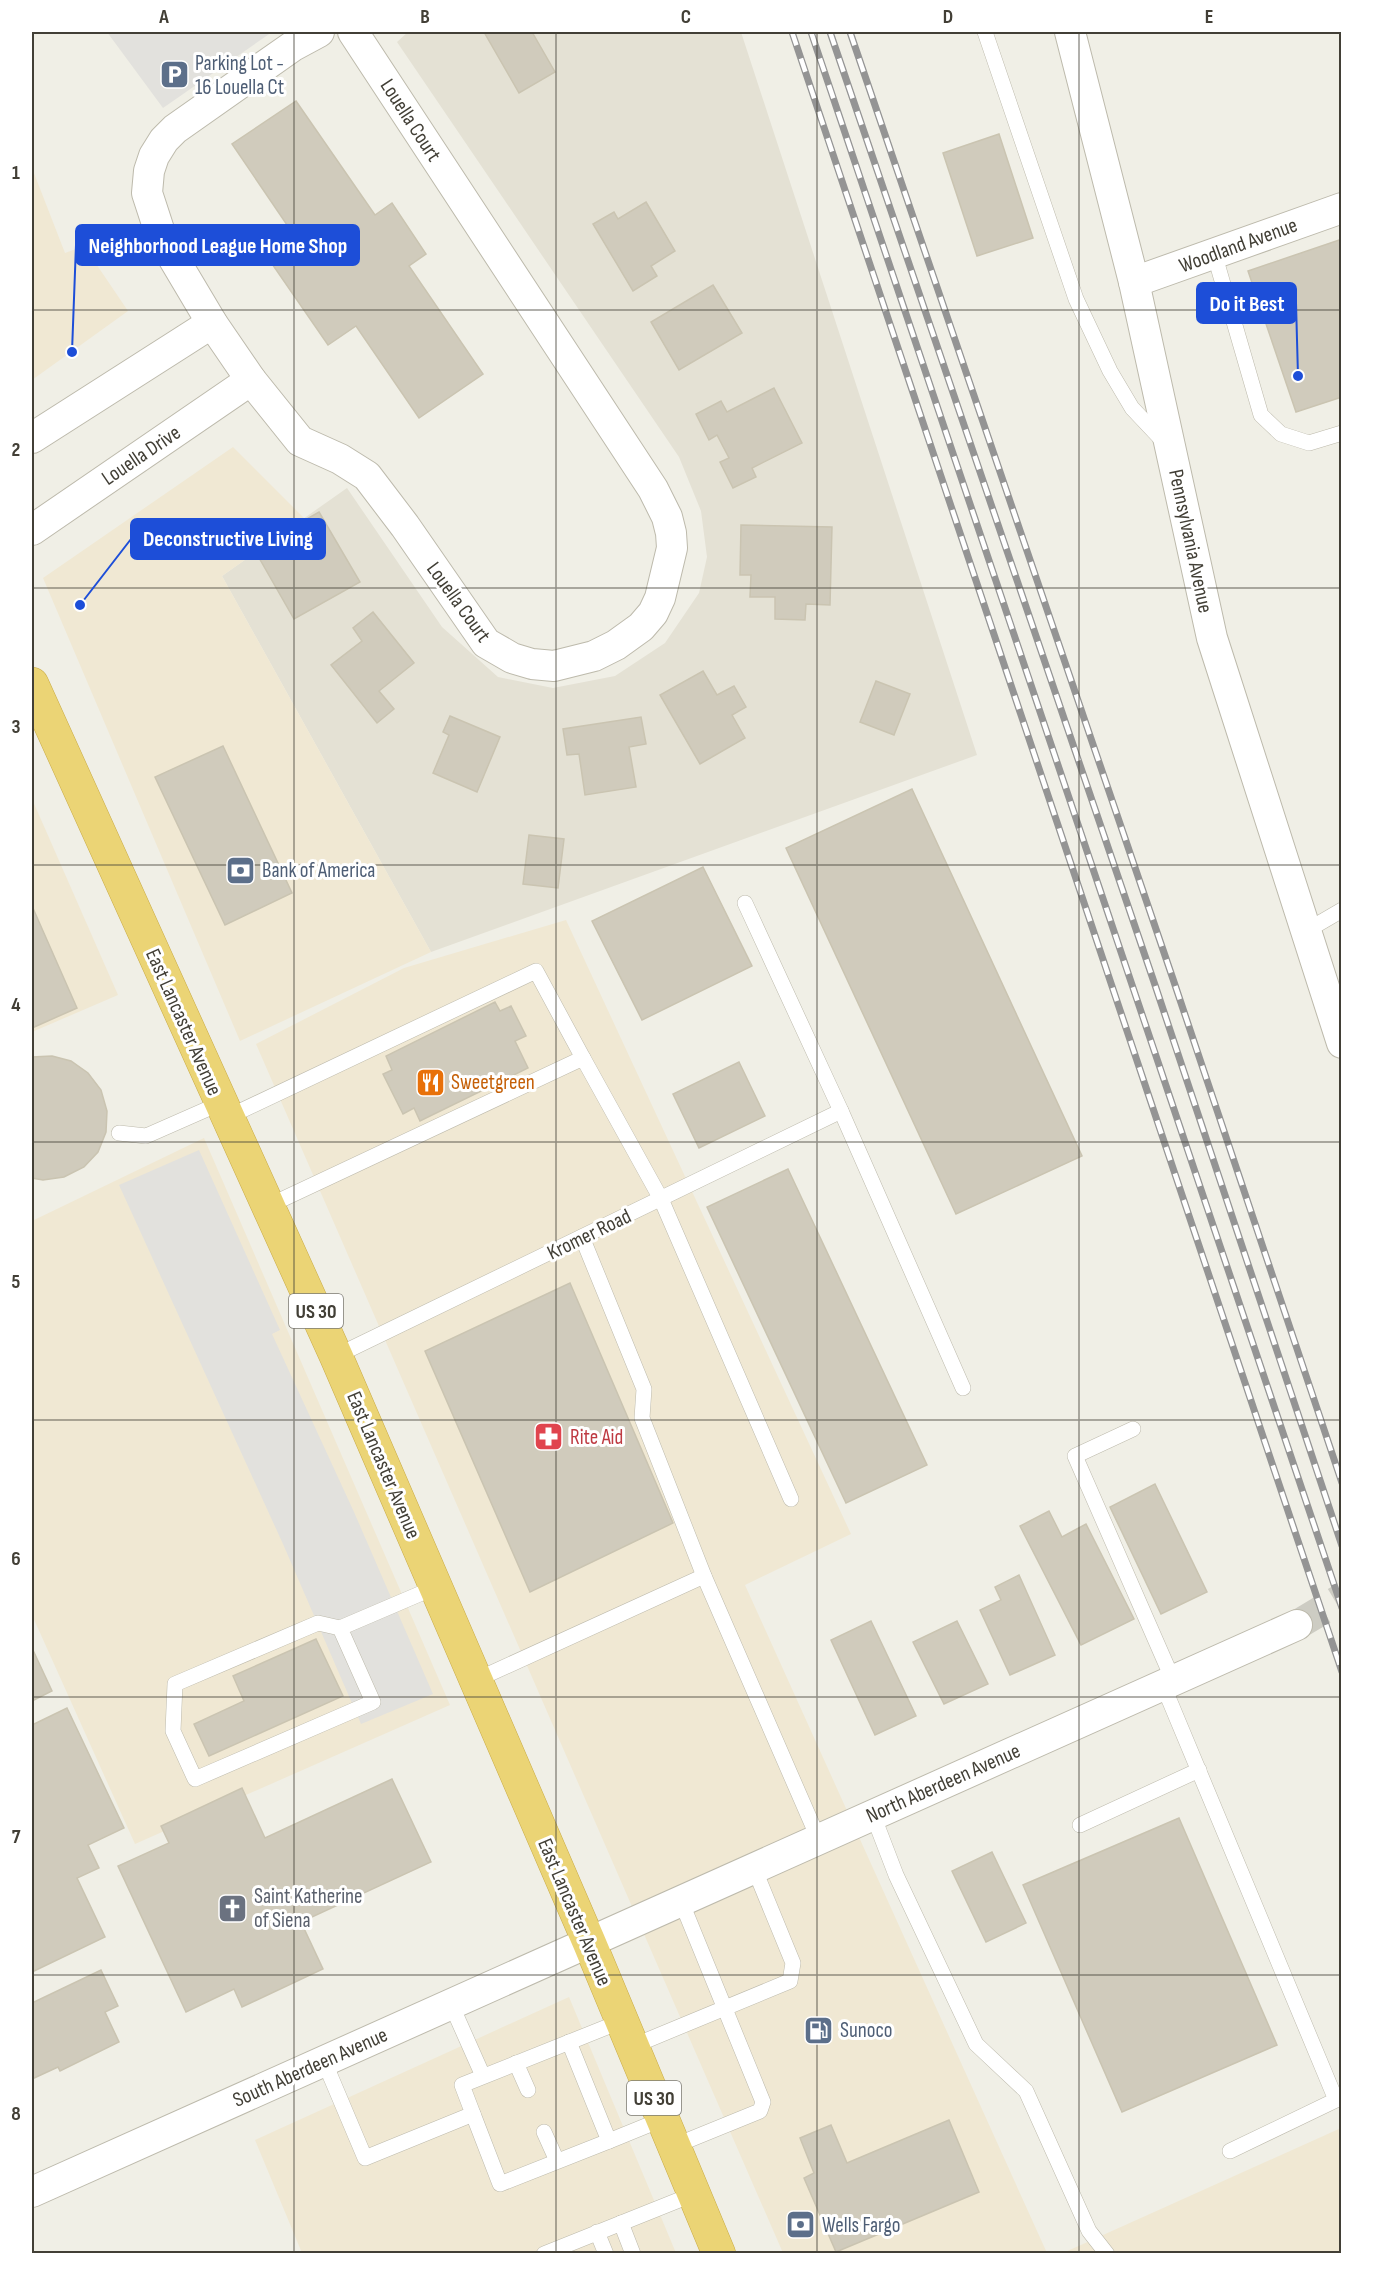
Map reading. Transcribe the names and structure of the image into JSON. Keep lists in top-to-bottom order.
{
  "streets": {
    "highway": ["East Lancaster Avenue", "US 30"],
    "street": [
      "Louella Court",
      "Woodland Avenue",
      "Louella Drive",
      "Pennsylvania Avenue",
      "North Aberdeen Avenue",
      "South Aberdeen Avenue"
    ],
    "lane": ["Kromer Road"]
  },
  "crossings": [
    ["Louella Court", "Louella Drive"],
    ["Woodland Avenue", "Pennsylvania Avenue"],
    ["East Lancaster Avenue", "Kromer Road"],
    ["East Lancaster Avenue", "North Aberdeen Avenue"],
    ["East Lancaster Avenue", "South Aberdeen Avenue"],
    ["North Aberdeen Avenue", "South Aberdeen Avenue"]
  ],
  "places": {
    "parking": ["Parking Lot - 16 Louella Ct"],
    "other": ["Neighborhood League Home Shop", "Do it Best", "Deconstructive Living"],
    "bank": ["Bank of America", "Wells Fargo"],
    "restaurant": ["Sweetgreen"],
    "pharmacy": ["Rite Aid"],
    "church": ["Saint Katherine of Siena"],
    "fuel station": ["Sunoco"]
  },
  "grid": {
    "columns": [
      "A",
      "B",
      "C",
      "D",
      "E"
    ],
    "rows": [
      "1",
      "2",
      "3",
      "4",
      "5",
      "6",
      "7",
      "8"
    ]
  }
}
